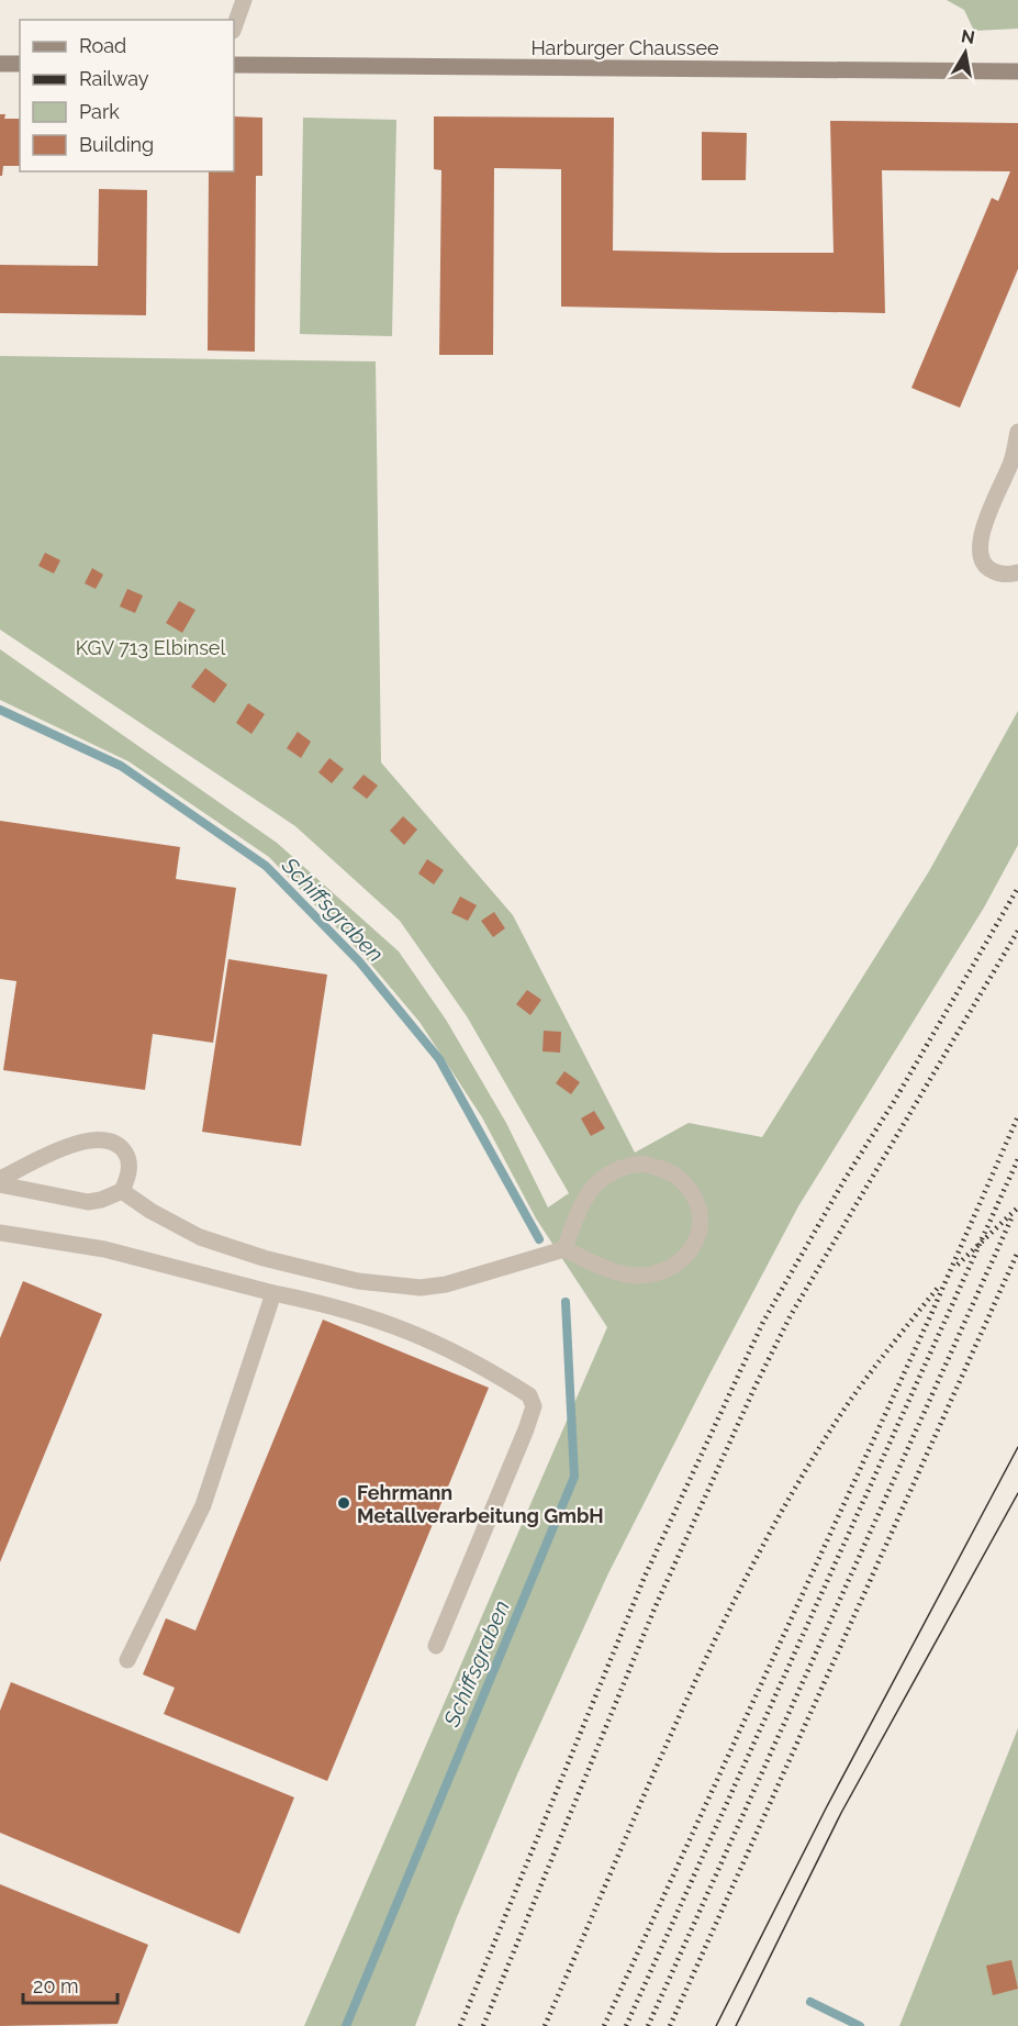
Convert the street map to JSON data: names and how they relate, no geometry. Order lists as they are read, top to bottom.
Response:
{
  "streets": {
    "main road": ["Harburger Chaussee"]
  },
  "water": ["Schiffsgraben"],
  "parks": ["KGV 713 Elbinsel"],
  "places": ["Fehrmann Metallverarbeitung GmbH"],
  "legend": [
    "Road",
    "Railway",
    "Park",
    "Building"
  ],
  "scale_bar": "20 m",
  "north": "top"
}
